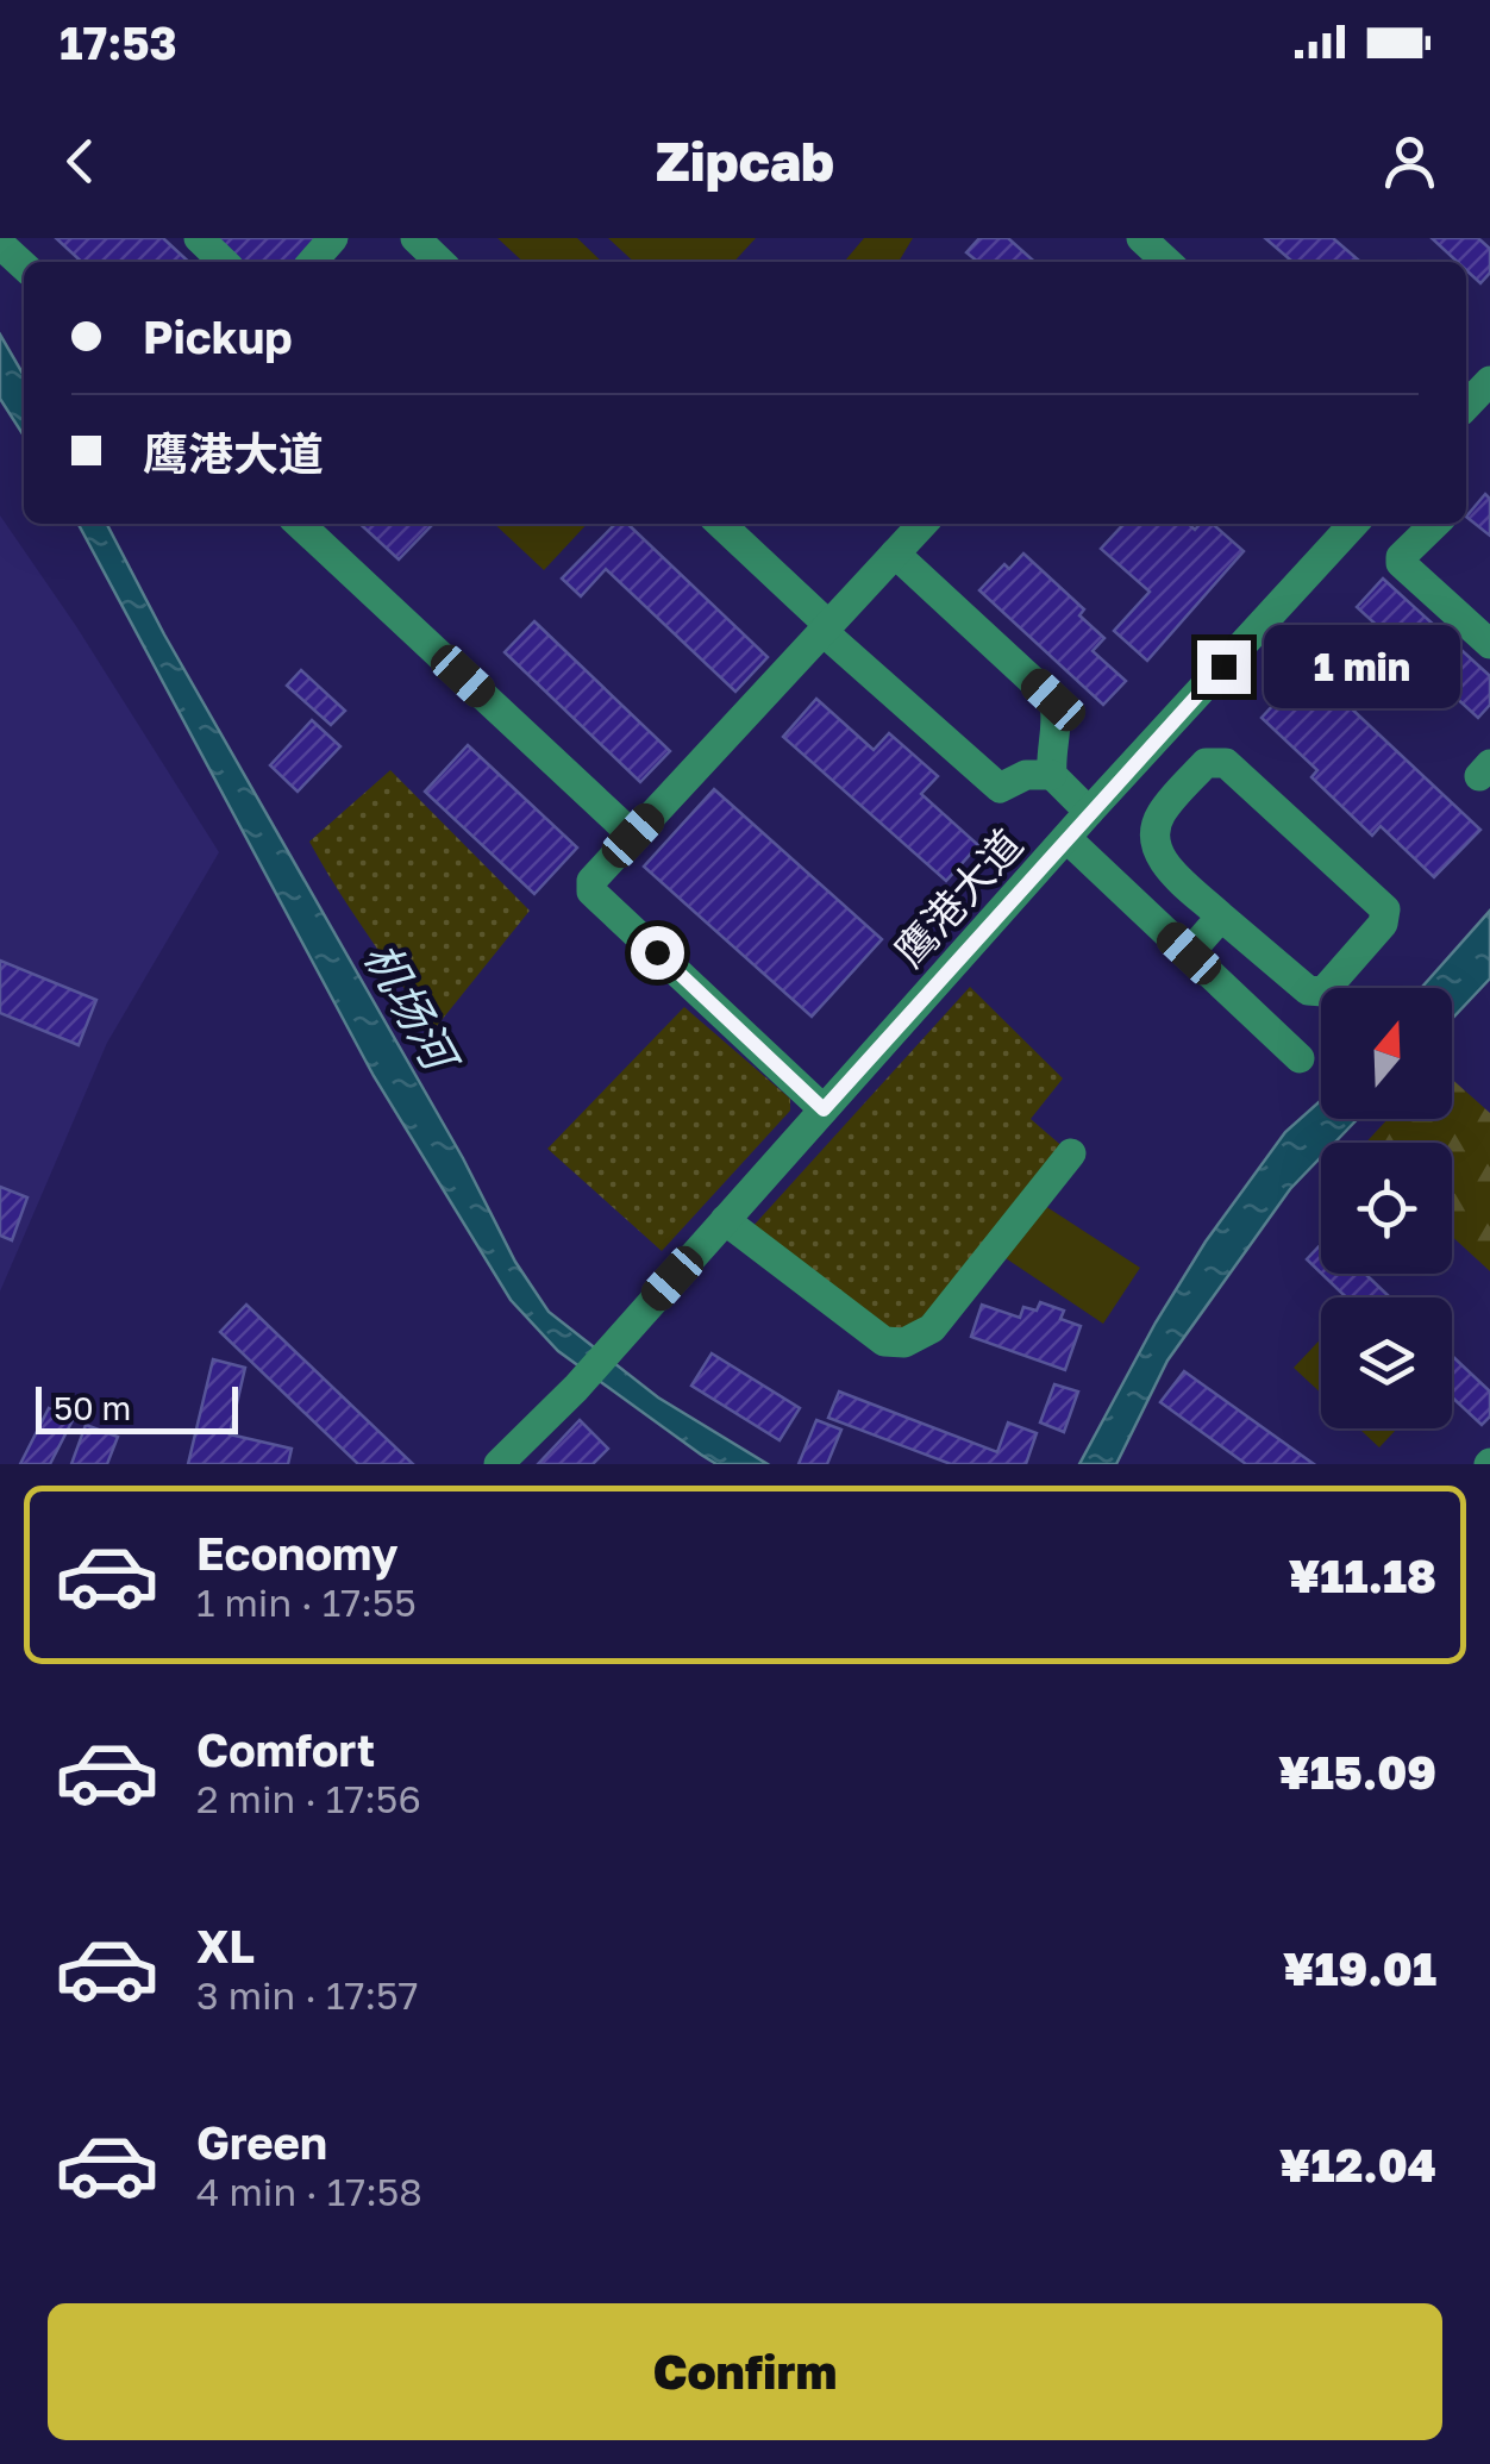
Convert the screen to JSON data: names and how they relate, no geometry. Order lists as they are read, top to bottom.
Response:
{
  "streets": {
    "street": ["鹰港大道"]
  },
  "water": ["机场河"],
  "scale_bar": "50 m",
  "north": "top",
  "page": {
    "status": "17:53",
    "header": "Zipcab",
    "banner": ["Pickup", "鹰港大道"],
    "bubble": "1 min",
    "scale": "50 m",
    "list": [
      {
        "name": "Economy",
        "note": "1 min · 17:55",
        "value": "¥11.18"
      },
      {
        "name": "Comfort",
        "note": "2 min · 17:56",
        "value": "¥15.09"
      },
      {
        "name": "XL",
        "note": "3 min · 17:57",
        "value": "¥19.01"
      },
      {
        "name": "Green",
        "note": "4 min · 17:58",
        "value": "¥12.04"
      }
    ],
    "buttons": "Confirm"
  }
}
